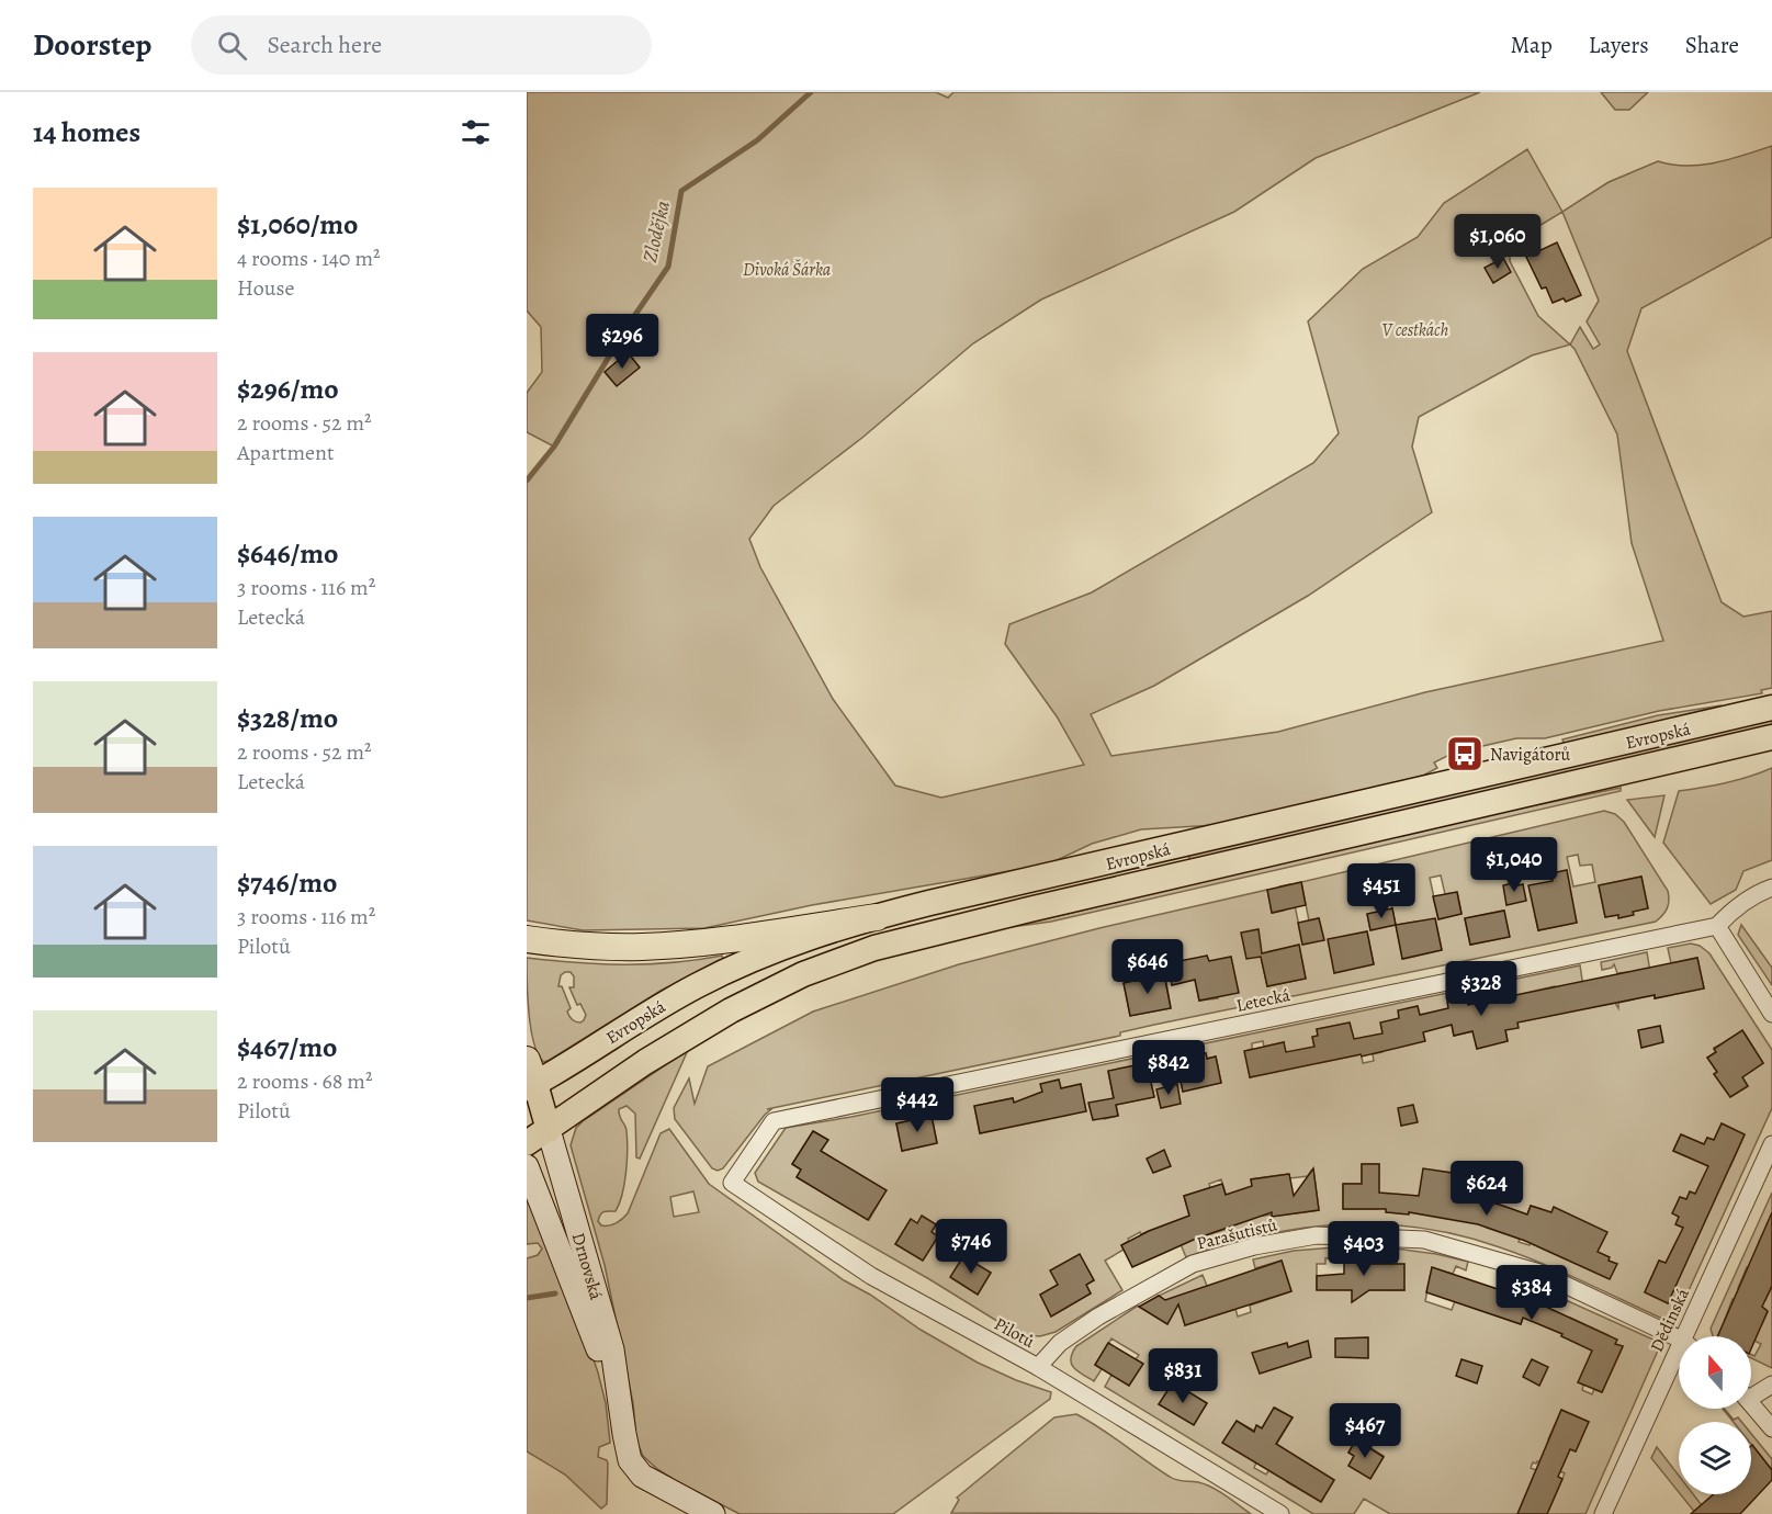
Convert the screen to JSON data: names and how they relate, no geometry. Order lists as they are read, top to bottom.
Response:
{
  "streets": {
    "main road": ["Evropská", "Drnovská"],
    "street": [
      "Letecká",
      "Parašutistů",
      "Dědinská",
      "Pilotů"
    ]
  },
  "crossings": [
    ["Evropská", "Drnovská"],
    ["Letecká", "Pilotů"],
    ["Parašutistů", "Pilotů"]
  ],
  "water": ["Zlodějka"],
  "parks": ["Divoká Šárka", "V cestkách"],
  "places": {
    "bus stop": ["Navigátorů"]
  },
  "north": "top",
  "page": {
    "header": "Doorstep",
    "search": "Search here",
    "nav": ["Map", "Layers", "Share"],
    "heading": "14 homes",
    "list": [
      {
        "name": "$1,060/mo",
        "note": "4 rooms · 140 m² · House"
      },
      {
        "name": "$296/mo",
        "note": "2 rooms · 52 m² · Apartment"
      },
      {
        "name": "$646/mo",
        "note": "3 rooms · 116 m² · Letecká"
      },
      {
        "name": "$328/mo",
        "note": "2 rooms · 52 m² · Letecká"
      },
      {
        "name": "$746/mo",
        "note": "3 rooms · 116 m² · Pilotů"
      },
      {
        "name": "$467/mo",
        "note": "2 rooms · 68 m² · Pilotů"
      }
    ],
    "price": [
      "$1,060",
      "$296",
      "$1,040",
      "$451",
      "$646",
      "$328",
      "$842",
      "$442",
      "$624",
      "$746",
      "$403",
      "$384",
      "$831",
      "$467"
    ]
  }
}
